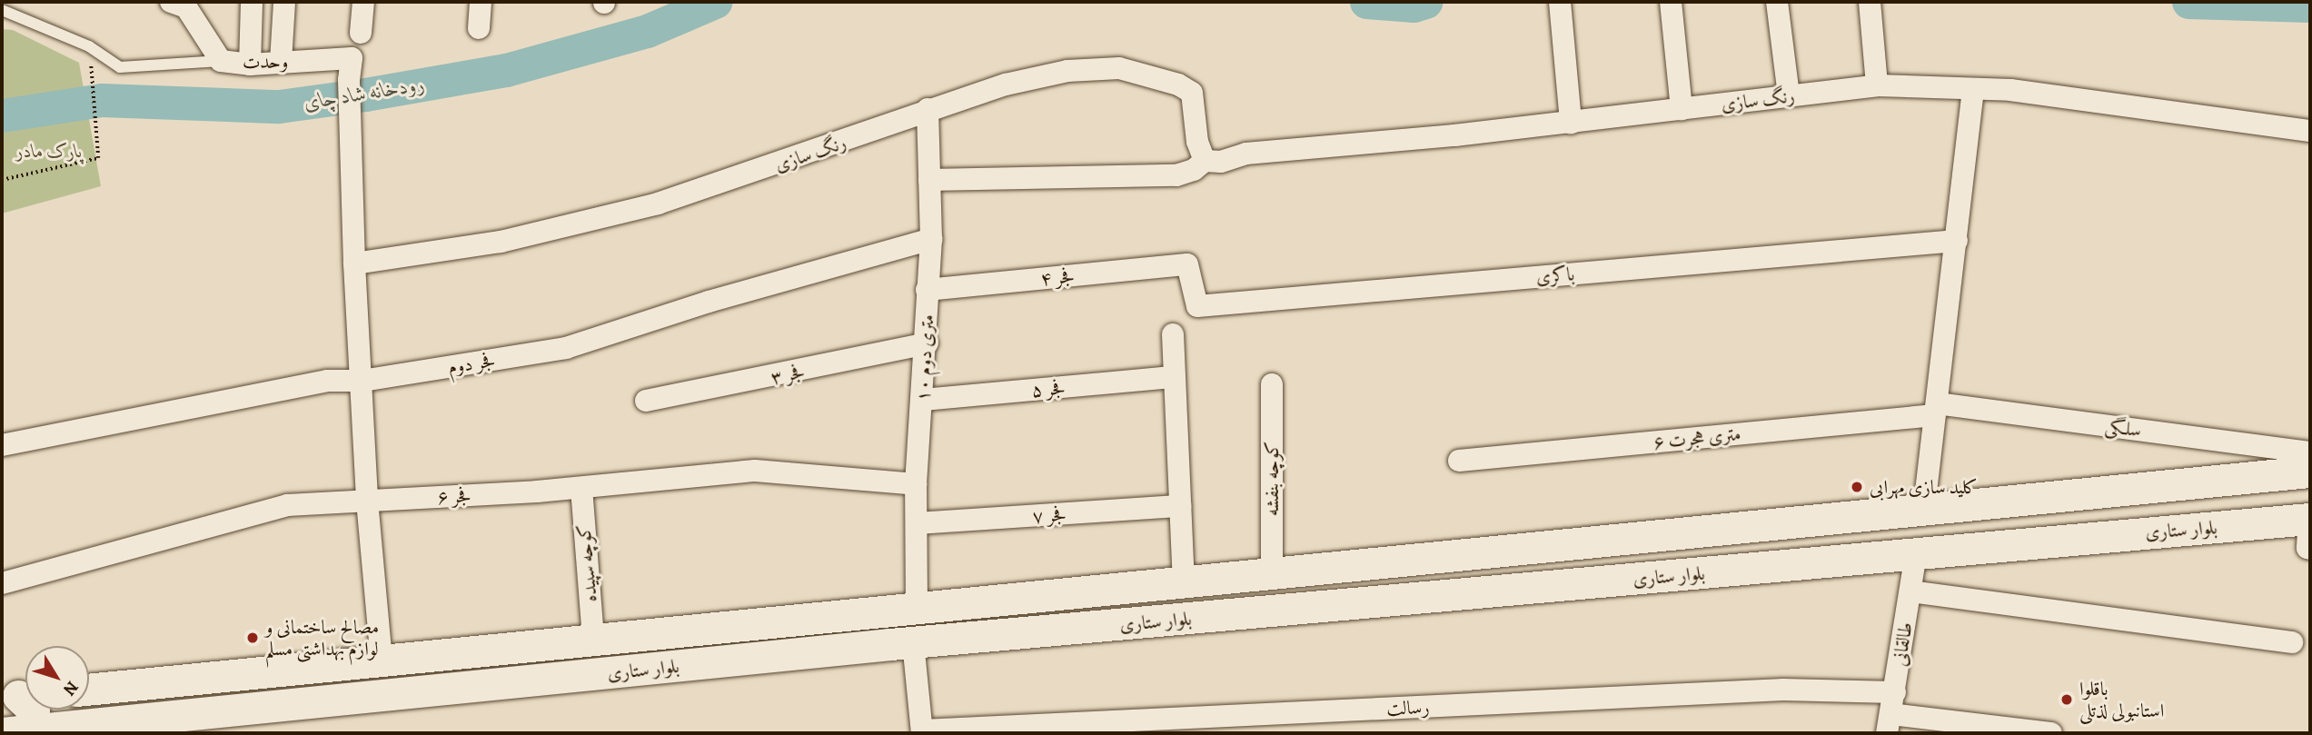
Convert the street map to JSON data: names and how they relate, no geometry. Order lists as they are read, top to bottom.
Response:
{
  "streets": {
    "main road": ["بلوار ستاری"],
    "street": [
      "وحدت",
      "رنگ سازی",
      "باکری",
      "فجر ۴",
      "۱۰ متری دوم",
      "فجر دوم",
      "فجر ۳",
      "فجر ۵",
      "سلگی",
      "۶ متری هجرت",
      "کوچه بنفشه",
      "فجر ۶",
      "فجر ۷",
      "کوچه سپیده",
      "طالقانی",
      "رسالت"
    ]
  },
  "crossings": [
    ["وحدت", "رنگ سازی"],
    ["رنگ سازی", "۱۰ متری دوم"],
    ["باکری", "فجر ۴"],
    ["فجر ۴", "۱۰ متری دوم"],
    ["۱۰ متری دوم", "فجر دوم"],
    ["۱۰ متری دوم", "فجر ۳"],
    ["۱۰ متری دوم", "فجر ۵"],
    ["۱۰ متری دوم", "فجر ۶"],
    ["۱۰ متری دوم", "فجر ۷"],
    ["۱۰ متری دوم", "بلوار ستاری"],
    ["سلگی", "۶ متری هجرت"],
    ["کوچه بنفشه", "بلوار ستاری"],
    ["فجر ۶", "کوچه سپیده"],
    ["بلوار ستاری", "کوچه سپیده"],
    ["بلوار ستاری", "طالقانی"],
    ["طالقانی", "رسالت"]
  ],
  "water": ["رودخانه شاد چای"],
  "parks": ["پارک مادر"],
  "places": ["کلید سازی مهرابی", "مصالح ساختمانی و لوازم بهداشتی مسلم", "باقلوا استانبولی لذتلی"],
  "north": "bottom right"
}
